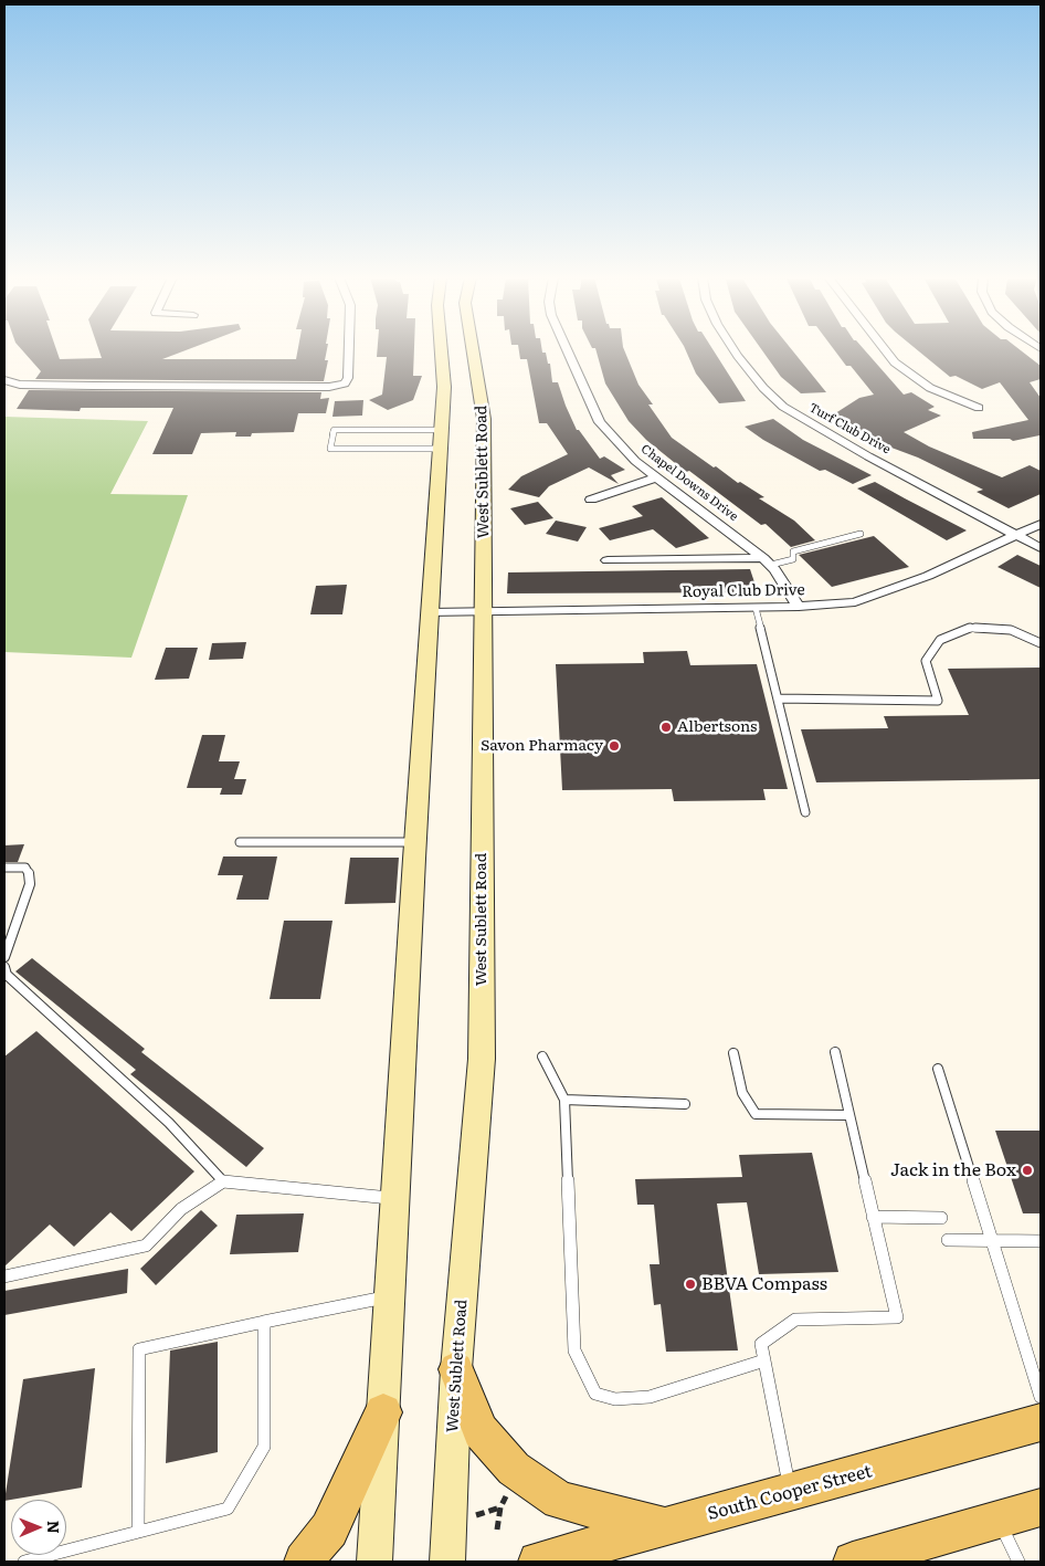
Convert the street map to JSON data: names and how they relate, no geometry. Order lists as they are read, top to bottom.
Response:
{
  "streets": {
    "main road": ["West Sublett Road", "South Cooper Street"],
    "street": ["Turf Club Drive", "Chapel Downs Drive", "Royal Club Drive"]
  },
  "crossings": [
    ["Turf Club Drive", "Royal Club Drive"],
    ["West Sublett Road", "Royal Club Drive"],
    ["Chapel Downs Drive", "Royal Club Drive"]
  ],
  "places": [
    "Albertsons",
    "Savon Pharmacy",
    "Jack in the Box",
    "BBVA Compass"
  ],
  "north": "right"
}
